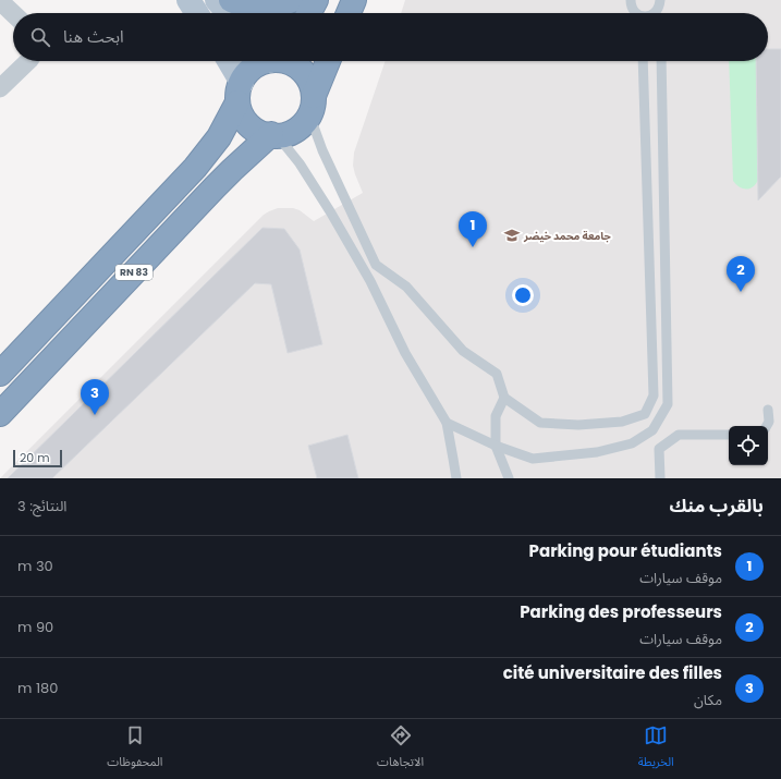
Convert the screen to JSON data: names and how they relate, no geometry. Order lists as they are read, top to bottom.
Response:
{
  "streets": {
    "highway": ["RN 83"]
  },
  "places": {
    "school or university": ["جامعة محمد خيضر"]
  },
  "scale_bar": "20 m",
  "page": {
    "search": "ابحث هنا",
    "pins": ["1", "2", "3"],
    "scale": "20 m",
    "heading": ["بالقرب منك", "النتائج: 3"],
    "list": [
      {
        "mark": "1",
        "name": "Parking pour étudiants",
        "note": "موقف سيارات",
        "value": "30 m"
      },
      {
        "mark": "2",
        "name": "Parking des professeurs",
        "note": "موقف سيارات",
        "value": "90 m"
      },
      {
        "mark": "3",
        "name": "cité universitaire des filles",
        "note": "مكان",
        "value": "180 m"
      }
    ],
    "nav": ["الخريطة", "الاتجاهات", "المحفوظات"]
  }
}
